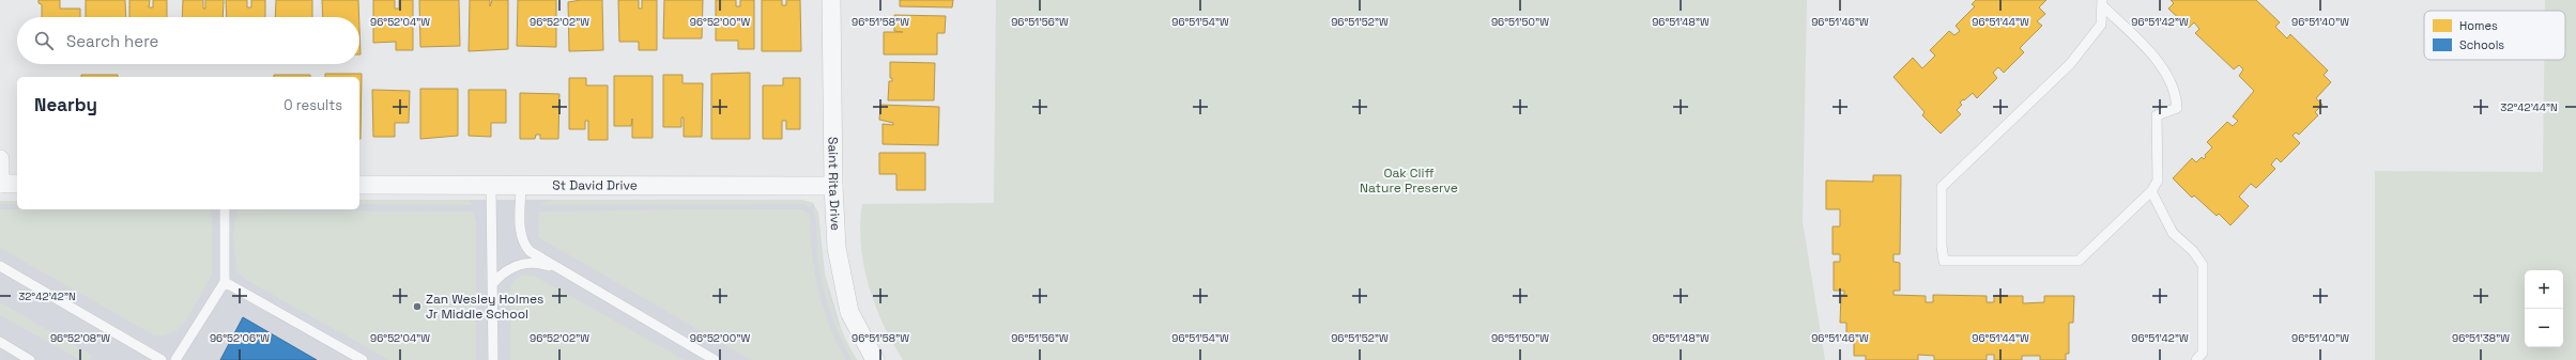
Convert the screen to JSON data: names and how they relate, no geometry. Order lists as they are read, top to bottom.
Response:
{
  "streets": {
    "street": ["Saint Rita Drive", "St David Drive"]
  },
  "crossings": [
    ["Saint Rita Drive", "St David Drive"]
  ],
  "parks": ["Oak Cliff Nature Preserve"],
  "places": ["Zan Wesley Holmes Jr Middle School"],
  "legend": ["Homes", "Schools"],
  "page": {
    "search": "Search here",
    "heading": ["Nearby", "0 results"],
    "map_buttons": ["+", "−"]
  },
  "coordinates": [
    "96°52'04\"W",
    "96°52'02\"W",
    "96°52'00\"W",
    "96°51'58\"W",
    "96°51'56\"W",
    "96°51'54\"W",
    "96°51'52\"W",
    "96°51'50\"W",
    "96°51'48\"W",
    "96°51'46\"W",
    "96°51'44\"W",
    "96°51'42\"W",
    "96°51'40\"W",
    "32°42'44\"N",
    "32°42'42\"N",
    "96°52'08\"W",
    "96°52'06\"W",
    "96°51'38\"W"
  ]
}
